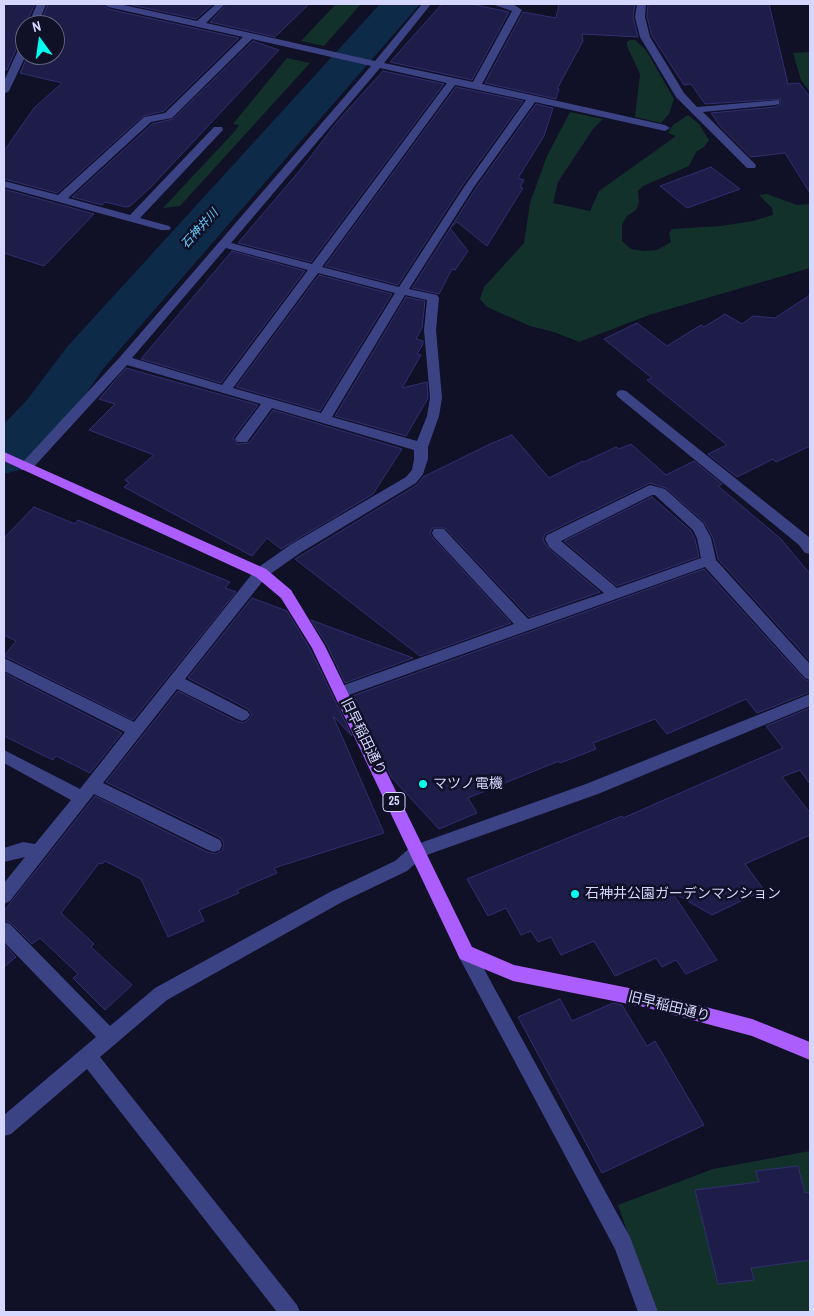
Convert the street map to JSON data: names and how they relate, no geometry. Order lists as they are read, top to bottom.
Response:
{
  "streets": {
    "main road": ["旧早稲田通り", "25"]
  },
  "water": ["石神井川"],
  "places": ["マツノ電機", "石神井公園ガーデンマンション"],
  "north": "top"
}
